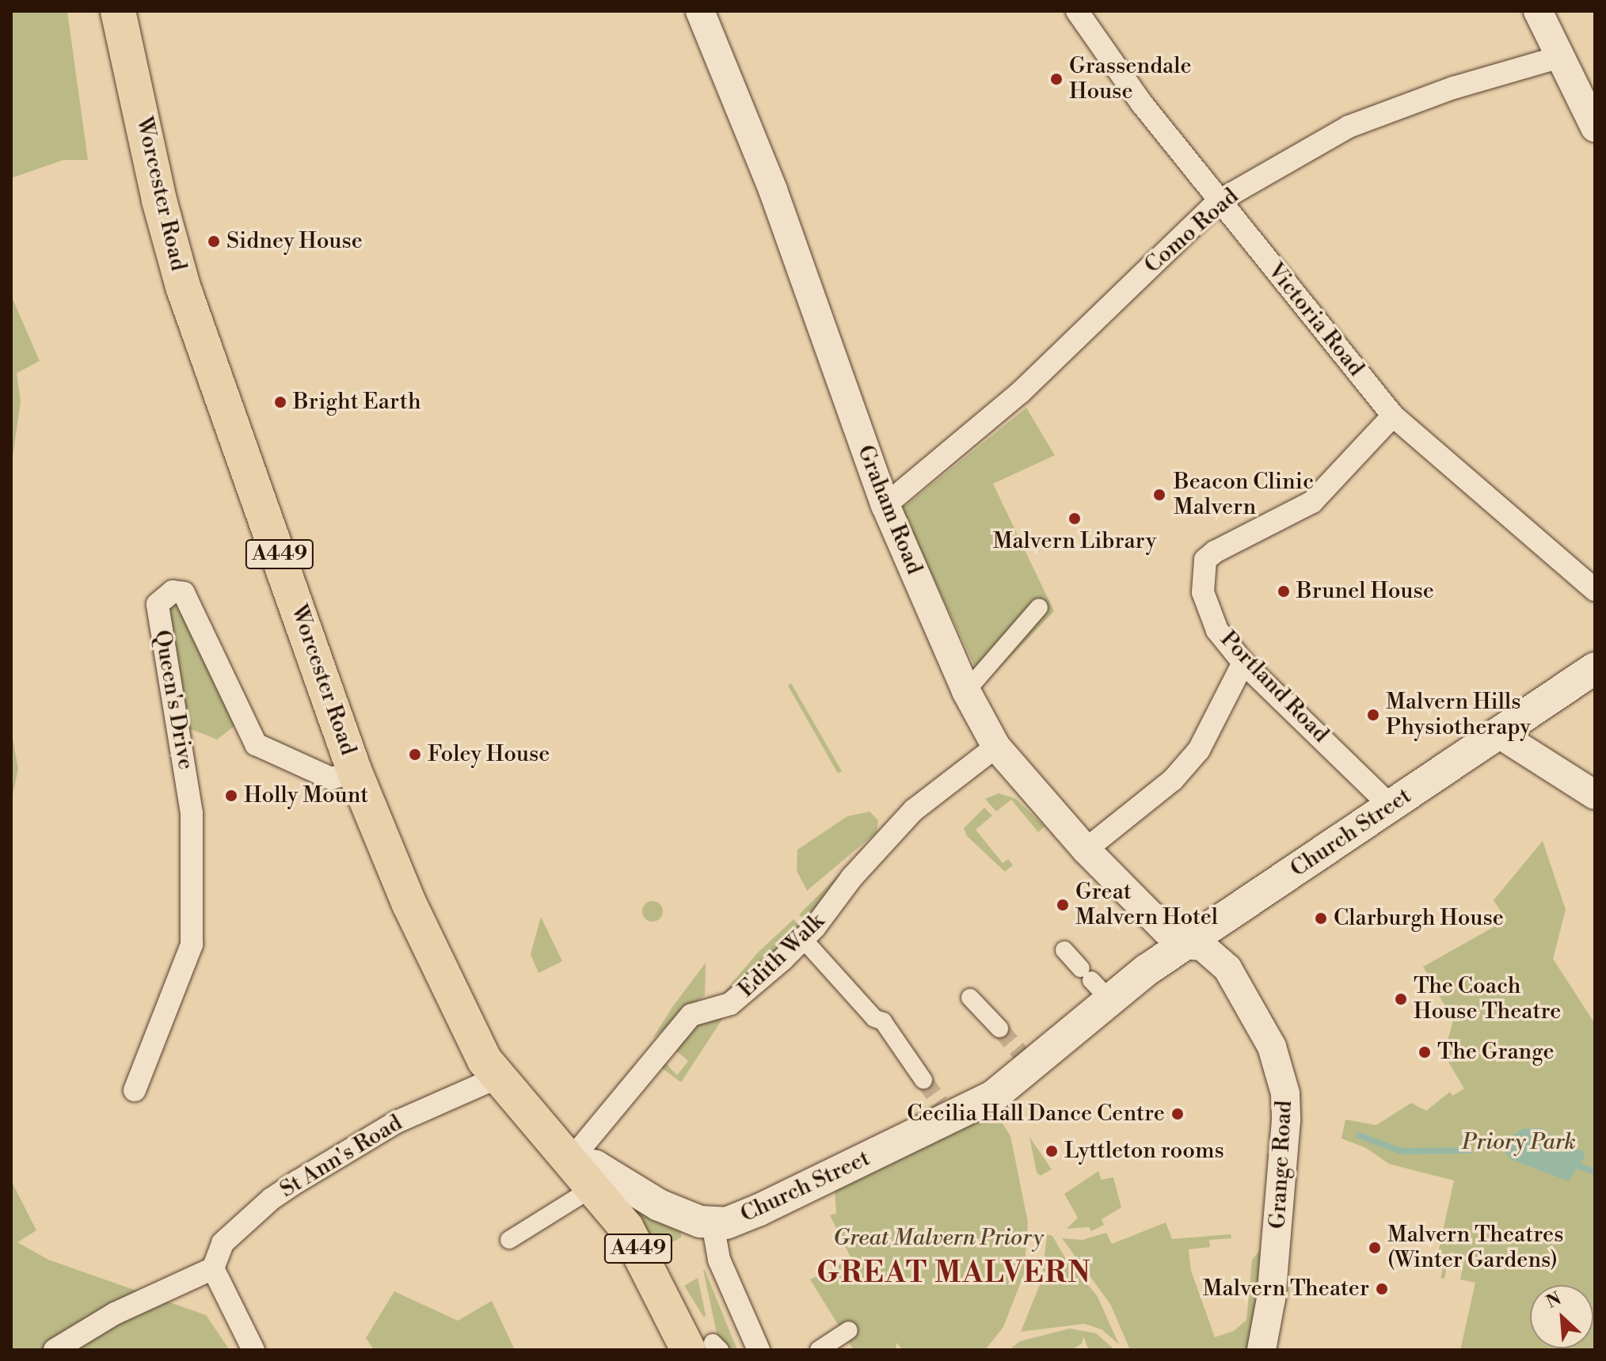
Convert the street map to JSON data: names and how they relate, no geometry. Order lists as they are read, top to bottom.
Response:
{
  "streets": {
    "highway": ["Worcester Road", "A449"],
    "main road": ["Church Street"],
    "street": [
      "Como Road",
      "Victoria Road",
      "Graham Road",
      "Portland Road",
      "Queen's Drive",
      "Edith Walk",
      "St Ann's Road",
      "Grange Road"
    ]
  },
  "crossings": [
    ["Worcester Road", "A449"],
    ["Worcester Road", "Queen's Drive"],
    ["Worcester Road", "St Ann's Road"],
    ["Como Road", "Victoria Road"],
    ["Como Road", "Graham Road"],
    ["Victoria Road", "Portland Road"],
    ["Graham Road", "Church Street"],
    ["Graham Road", "Edith Walk"],
    ["Graham Road", "Grange Road"],
    ["A449", "Church Street"],
    ["A449", "Edith Walk"],
    ["A449", "St Ann's Road"],
    ["Portland Road", "Church Street"],
    ["Church Street", "Edith Walk"],
    ["Church Street", "Grange Road"]
  ],
  "districts": ["GREAT MALVERN"],
  "parks": ["Priory Park", "Great Malvern Priory"],
  "places": [
    "Grassendale House",
    "Sidney House",
    "Bright Earth",
    "Beacon Clinic Malvern",
    "Malvern Library",
    "Brunel House",
    "Malvern Hills Physiotherapy",
    "Foley House",
    "Holly Mount",
    "Great Malvern Hotel",
    "Clarburgh House",
    "The Coach House Theatre",
    "The Grange",
    "Cecilia Hall Dance Centre",
    "Lyttleton rooms",
    "Malvern Theatres (Winter Gardens)",
    "Malvern Theater"
  ],
  "north": "top left"
}
